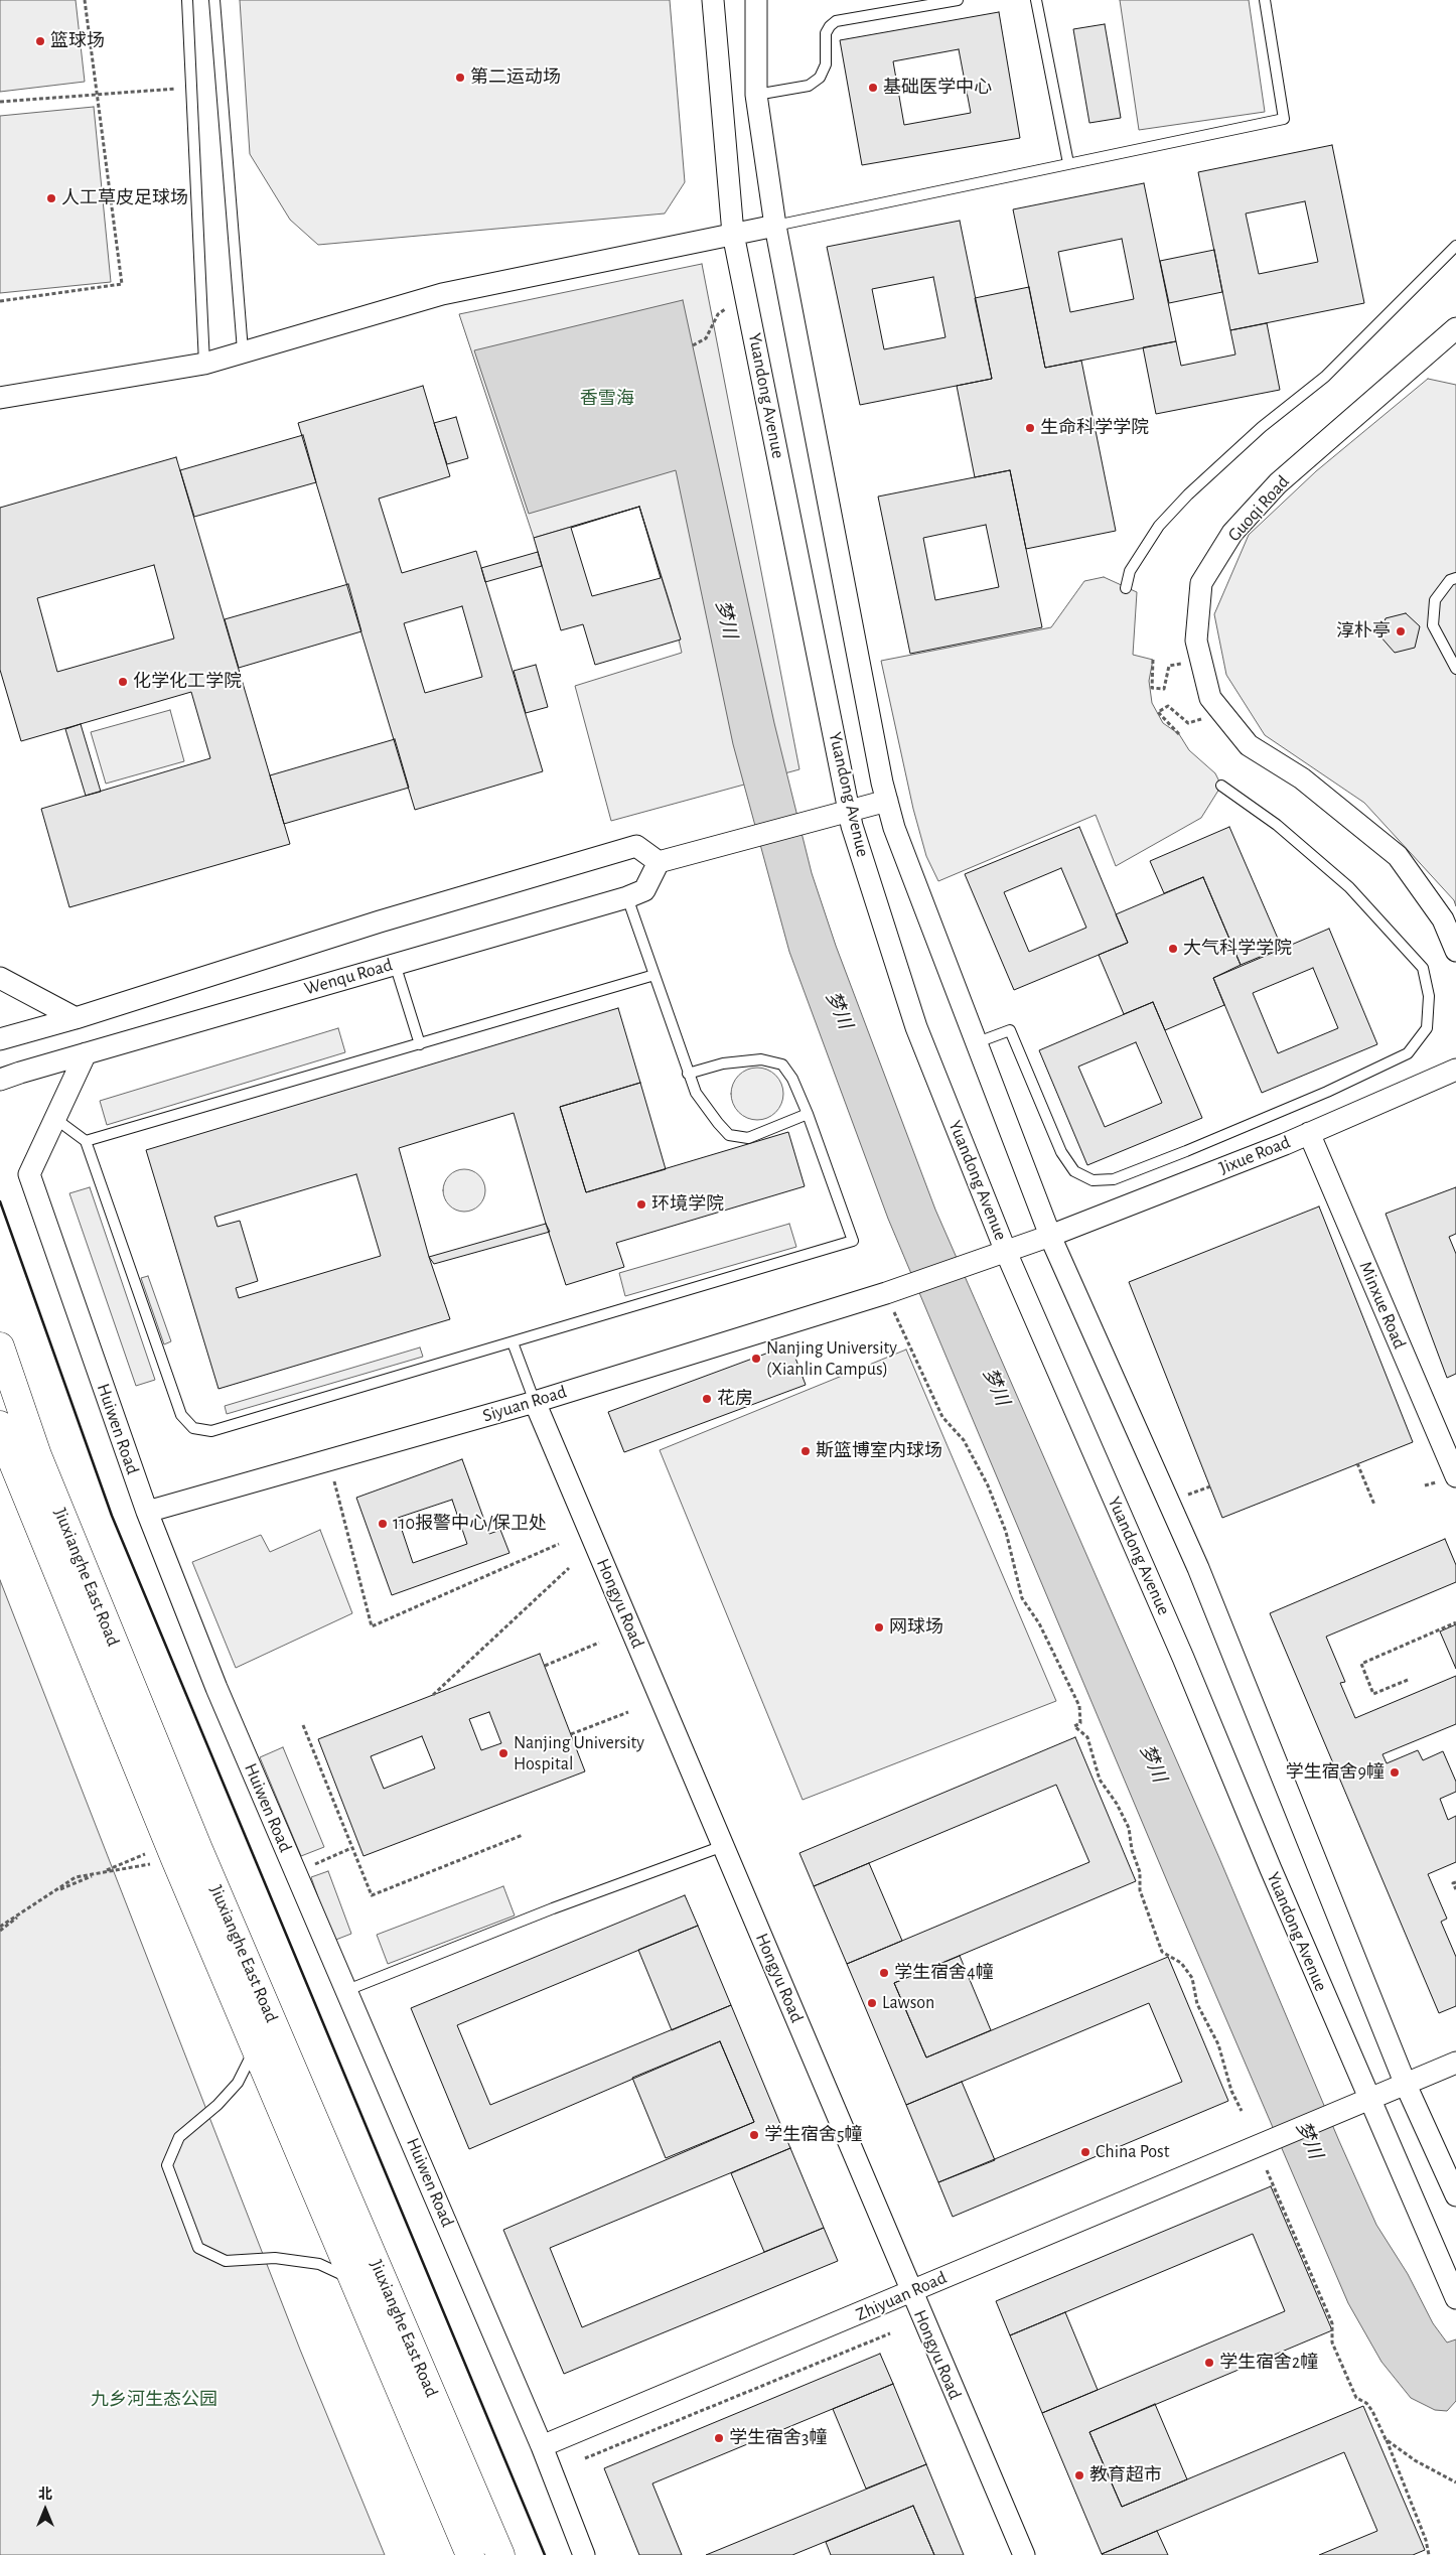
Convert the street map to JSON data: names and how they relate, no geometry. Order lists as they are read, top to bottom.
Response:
{
  "streets": {
    "main road": ["Jiuxianghe East Road"],
    "street": [
      "Yuandong Avenue",
      "Guoqi Road",
      "Wenqu Road",
      "Jixue Road",
      "Minxue Road",
      "Siyuan Road",
      "Huiwen Road",
      "Hongyu Road",
      "Zhiyuan Road"
    ]
  },
  "crossings": [
    ["Yuandong Avenue", "Jixue Road"],
    ["Yuandong Avenue", "Zhiyuan Road"],
    ["Wenqu Road", "Huiwen Road"],
    ["Jixue Road", "Minxue Road"],
    ["Jixue Road", "Siyuan Road"],
    ["Siyuan Road", "Huiwen Road"],
    ["Siyuan Road", "Hongyu Road"],
    ["Huiwen Road", "Zhiyuan Road"],
    ["Hongyu Road", "Zhiyuan Road"]
  ],
  "water": ["梦川"],
  "parks": ["香雪海", "九乡河生态公园"],
  "places": [
    "篮球场",
    "第二运动场",
    "基础医学中心",
    "人工草皮足球场",
    "生命科学学院",
    "淳朴亭",
    "化学化工学院",
    "大气科学学院",
    "环境学院",
    "Nanjing University (Xianlin Campus)",
    "花房",
    "斯篮博室内球场",
    "110报警中心/保卫处",
    "网球场",
    "Nanjing University Hospital",
    "学生宿舍9幢",
    "学生宿舍4幢",
    "Lawson",
    "学生宿舍5幢",
    "China Post",
    "学生宿舍2幢",
    "学生宿舍3幢",
    "教育超市"
  ],
  "north": "top"
}
